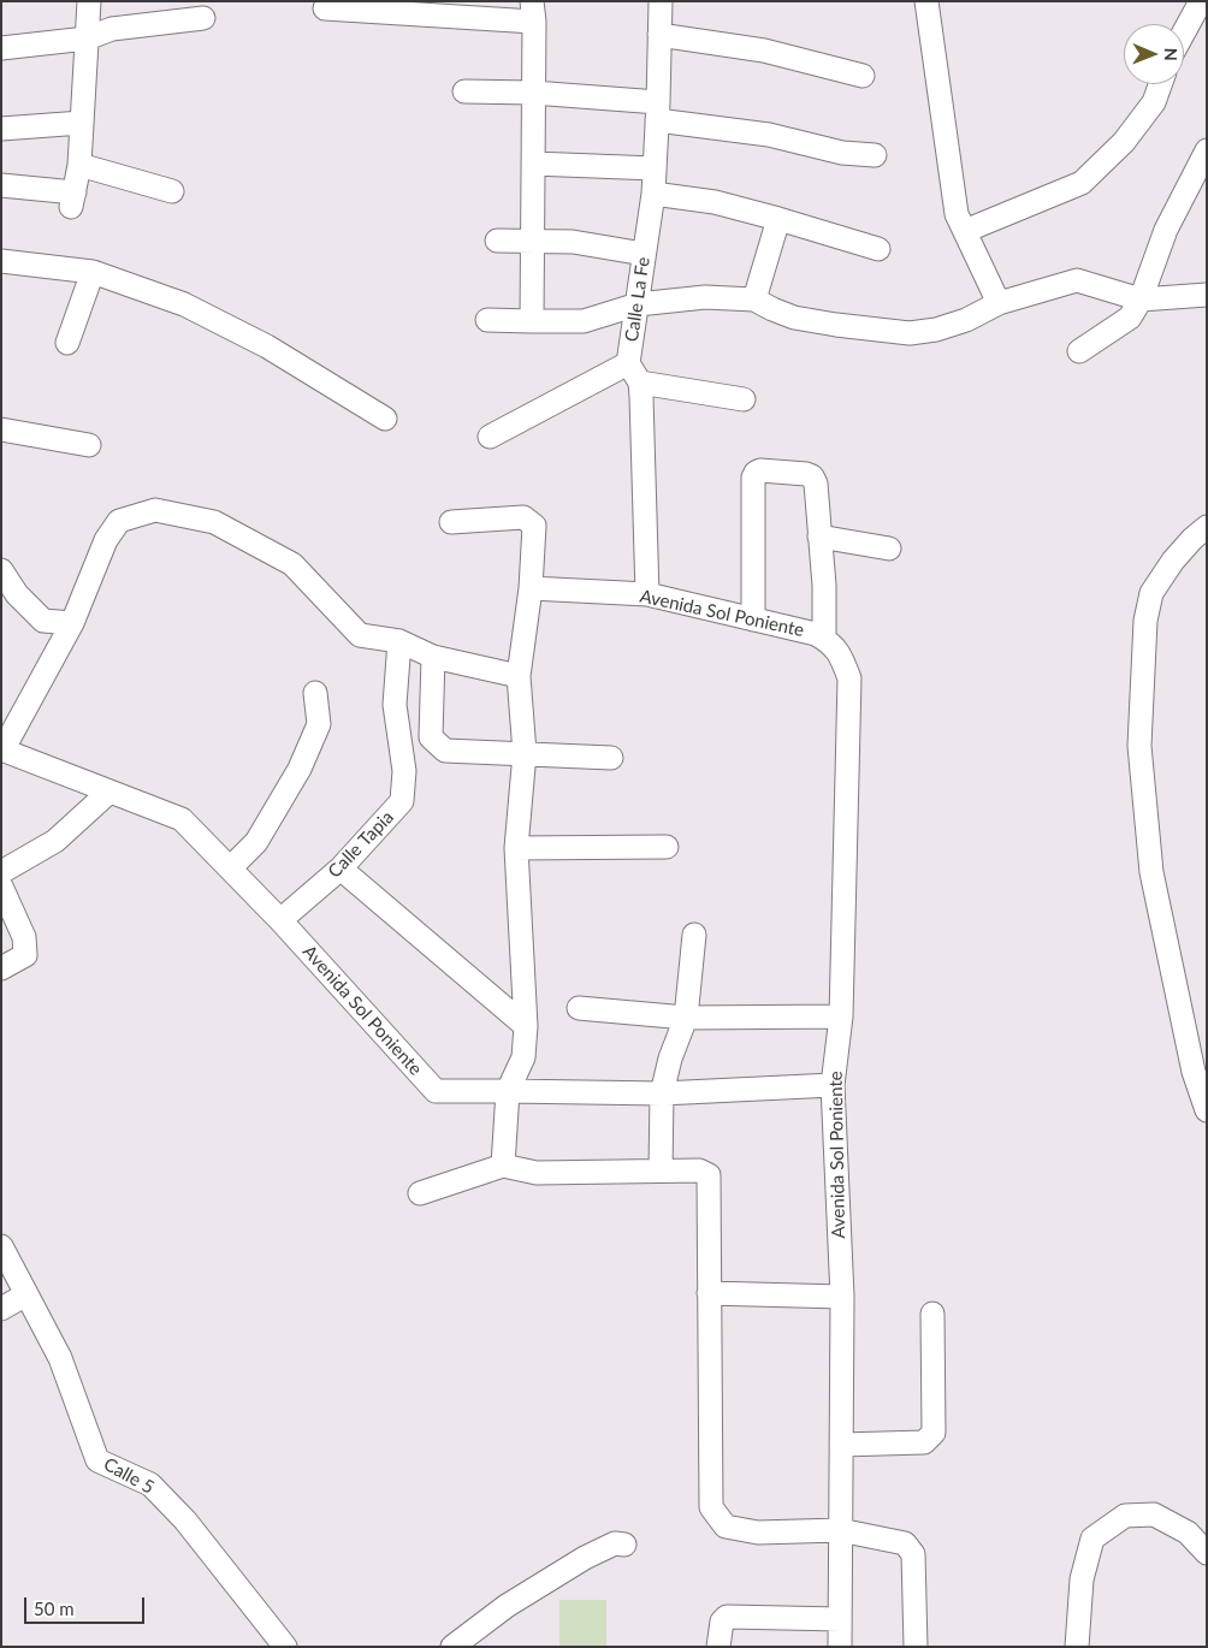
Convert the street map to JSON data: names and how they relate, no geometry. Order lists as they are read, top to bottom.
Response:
{
  "streets": {
    "street": [
      "Calle La Fe",
      "Avenida Sol Poniente",
      "Calle Tapia",
      "Calle 5"
    ]
  },
  "crossings": [
    ["Calle La Fe", "Avenida Sol Poniente"],
    ["Avenida Sol Poniente", "Calle Tapia"]
  ],
  "scale_bar": "50 m",
  "north": "right"
}
